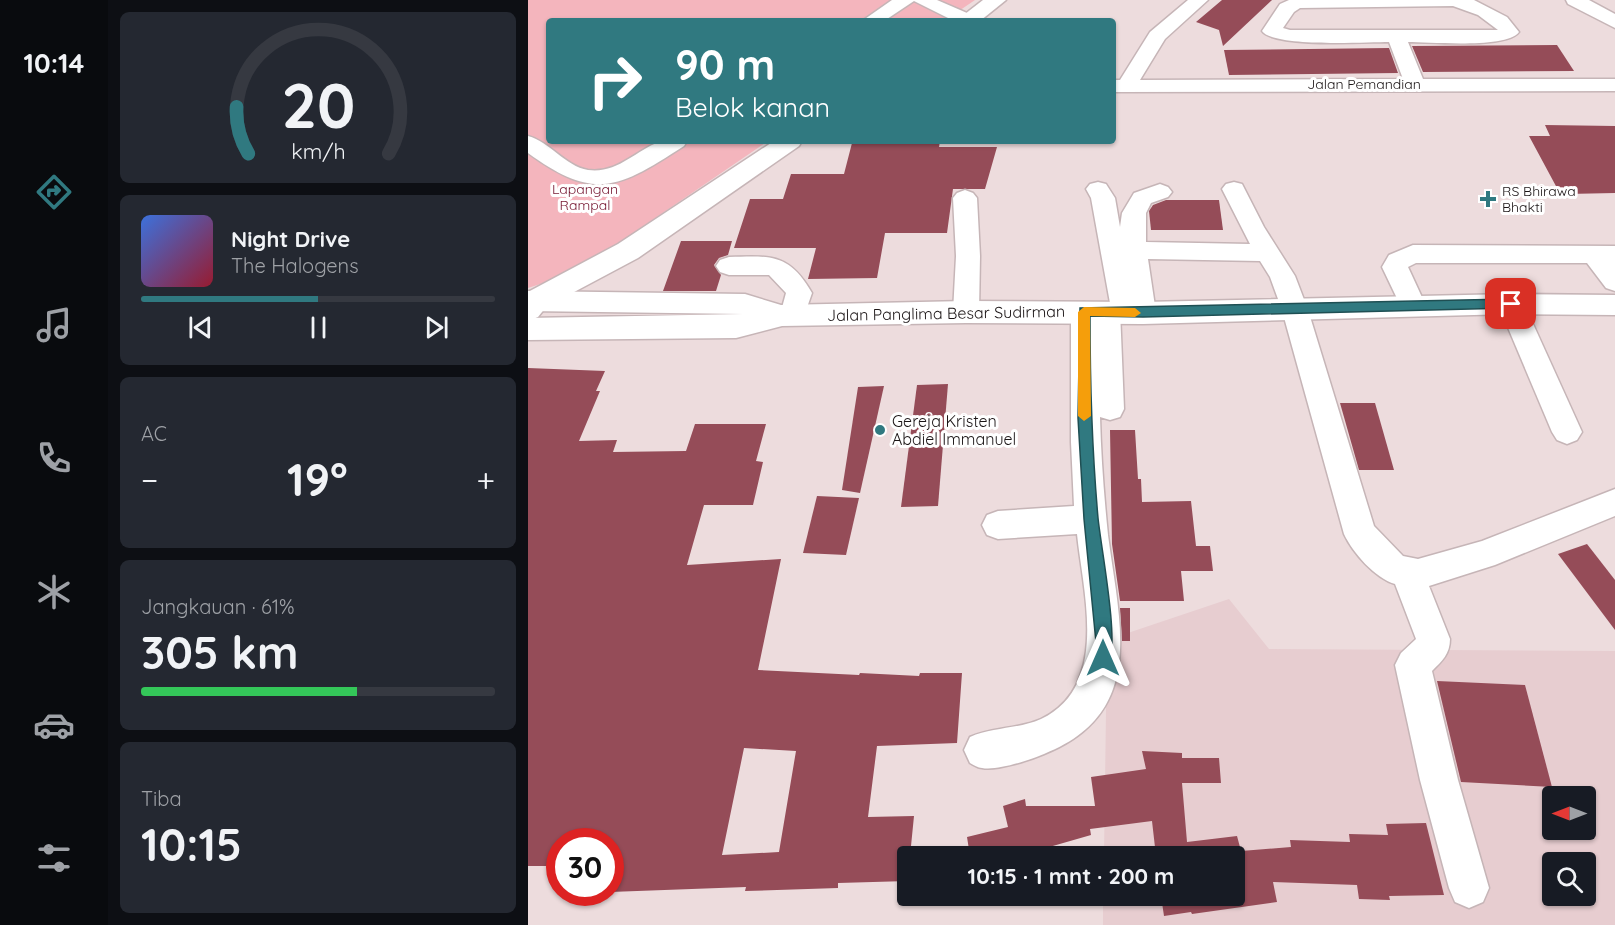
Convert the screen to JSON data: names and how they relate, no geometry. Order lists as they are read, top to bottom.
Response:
{
  "streets": {
    "main road": ["Jalan Panglima Besar Sudirman"],
    "street": ["Jalan Pemandian"]
  },
  "parks": ["Lapangan Rampal"],
  "places": {
    "health": ["RS Bhirawa Bhakti"],
    "other": ["Gereja Kristen Abdiel Immanuel"]
  },
  "north": "left",
  "page": {
    "tabs": "10:14",
    "turn": ["90 m", "Belok kanan"],
    "song": ["Night Drive", "The Halogens"],
    "tile": [
      "AC",
      ["Jangkauan · 61%", "305 km"],
      ["Tiba", "10:15"]
    ],
    "heat": ["−", "19°", "+"],
    "limit": "30",
    "trip": "10:15 · 1 mnt · 200 m",
    "gauge": ["20", "km/h"]
  }
}
